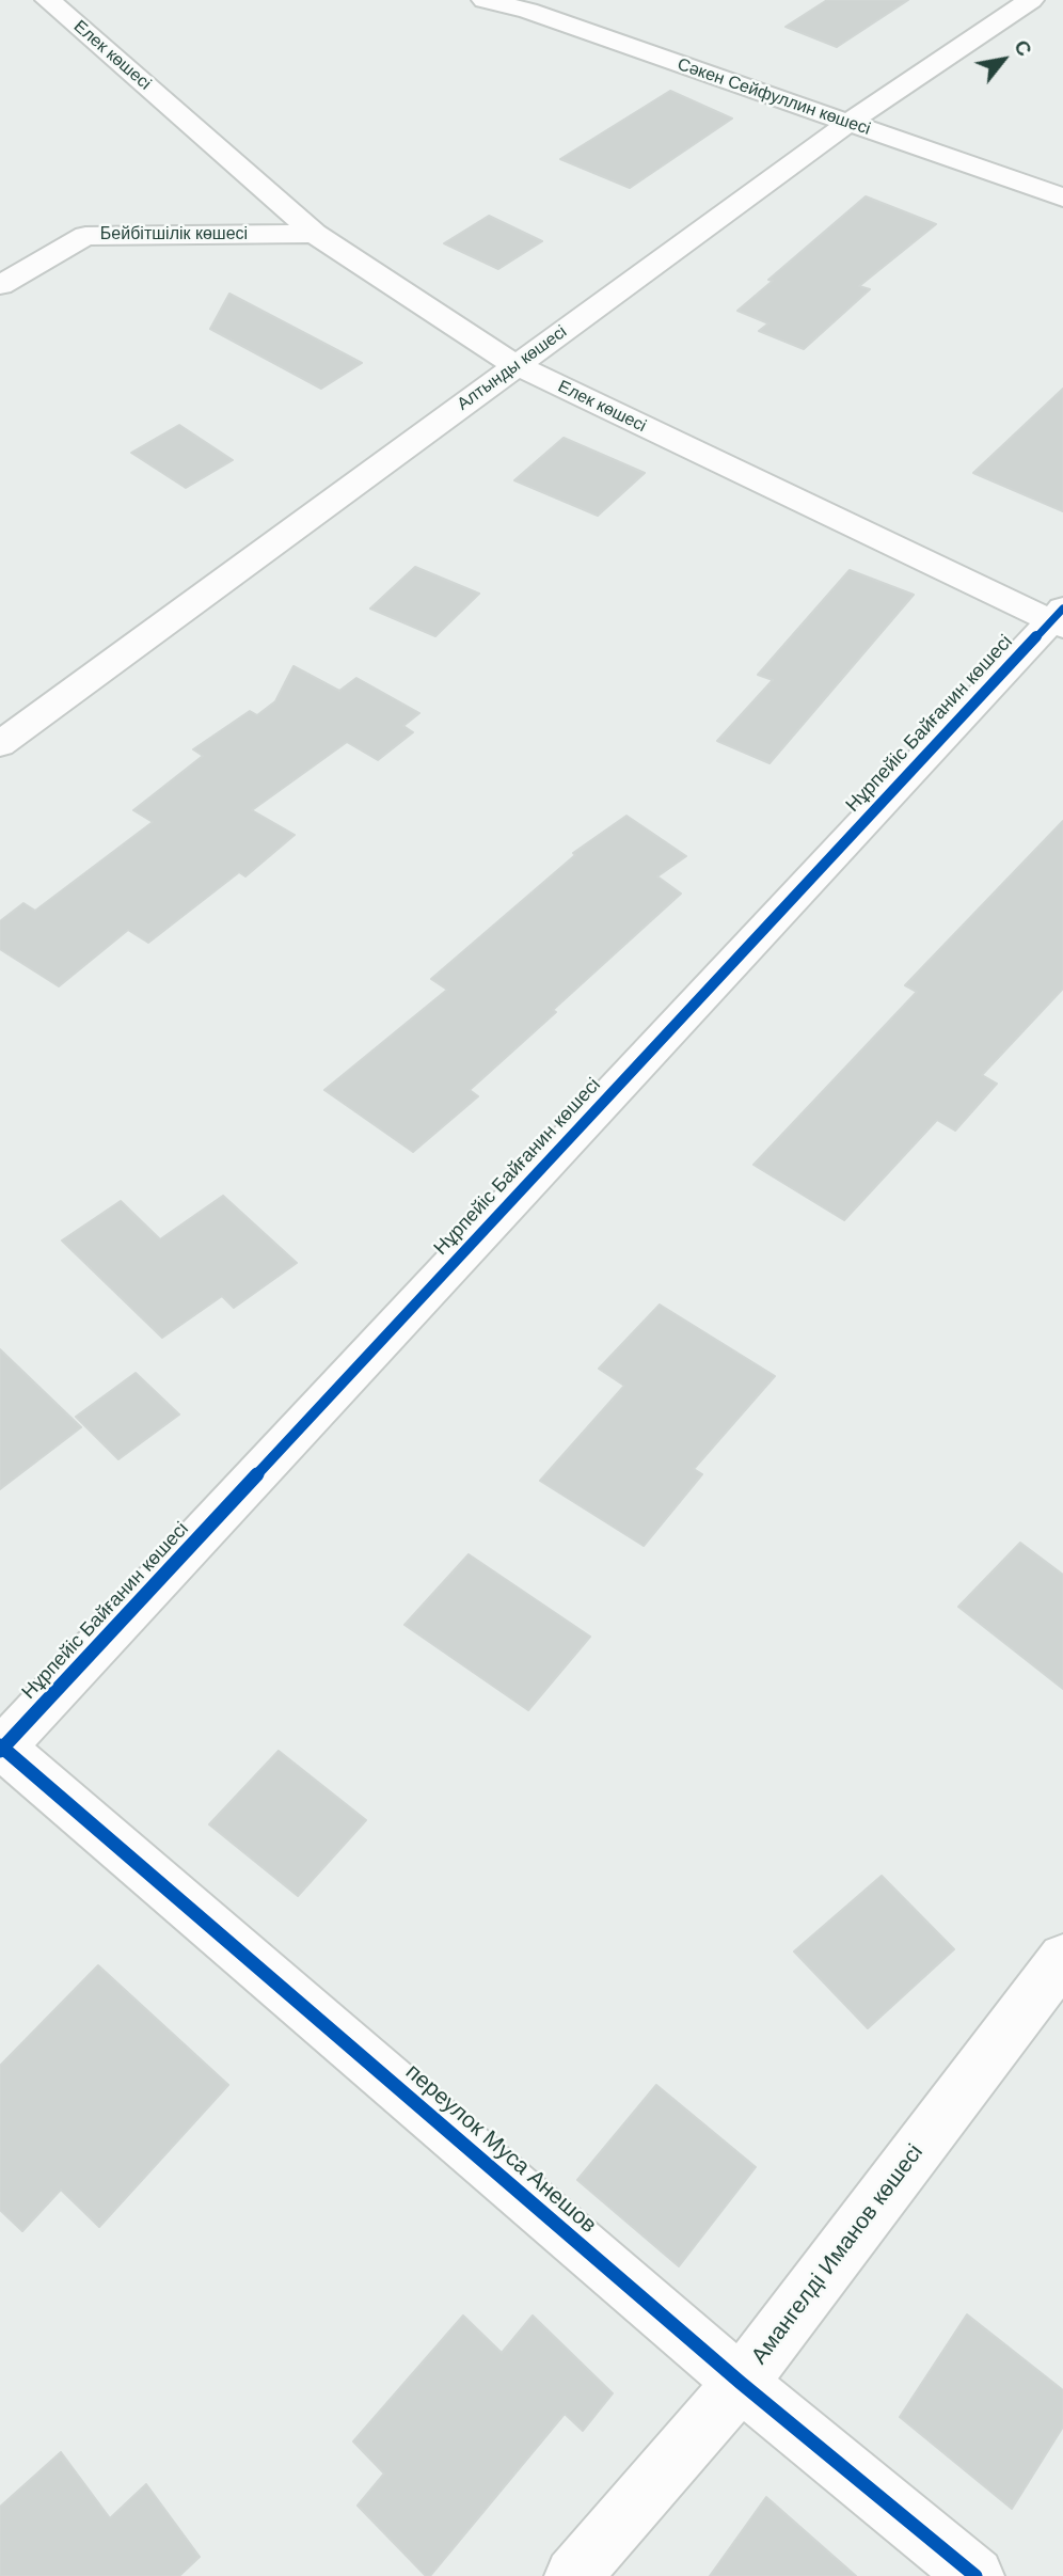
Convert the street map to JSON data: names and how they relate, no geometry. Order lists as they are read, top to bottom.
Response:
{
  "streets": {
    "street": [
      "Елек көшесі",
      "Сәкен Сейфуллин көшесі",
      "Бейбітшілік көшесі",
      "Алтынды көшесі",
      "Нұрпейіс Байғанин көшесі",
      "переулок Муса Анешов",
      "Амангелді Иманов көшесі"
    ]
  },
  "crossings": [
    ["Елек көшесі", "Бейбітшілік көшесі"],
    ["Елек көшесі", "Алтынды көшесі"],
    ["Елек көшесі", "Нұрпейіс Байғанин көшесі"],
    ["Сәкен Сейфуллин көшесі", "Алтынды көшесі"],
    ["Нұрпейіс Байғанин көшесі", "переулок Муса Анешов"],
    ["переулок Муса Анешов", "Амангелді Иманов көшесі"]
  ],
  "north": "top right"
}
